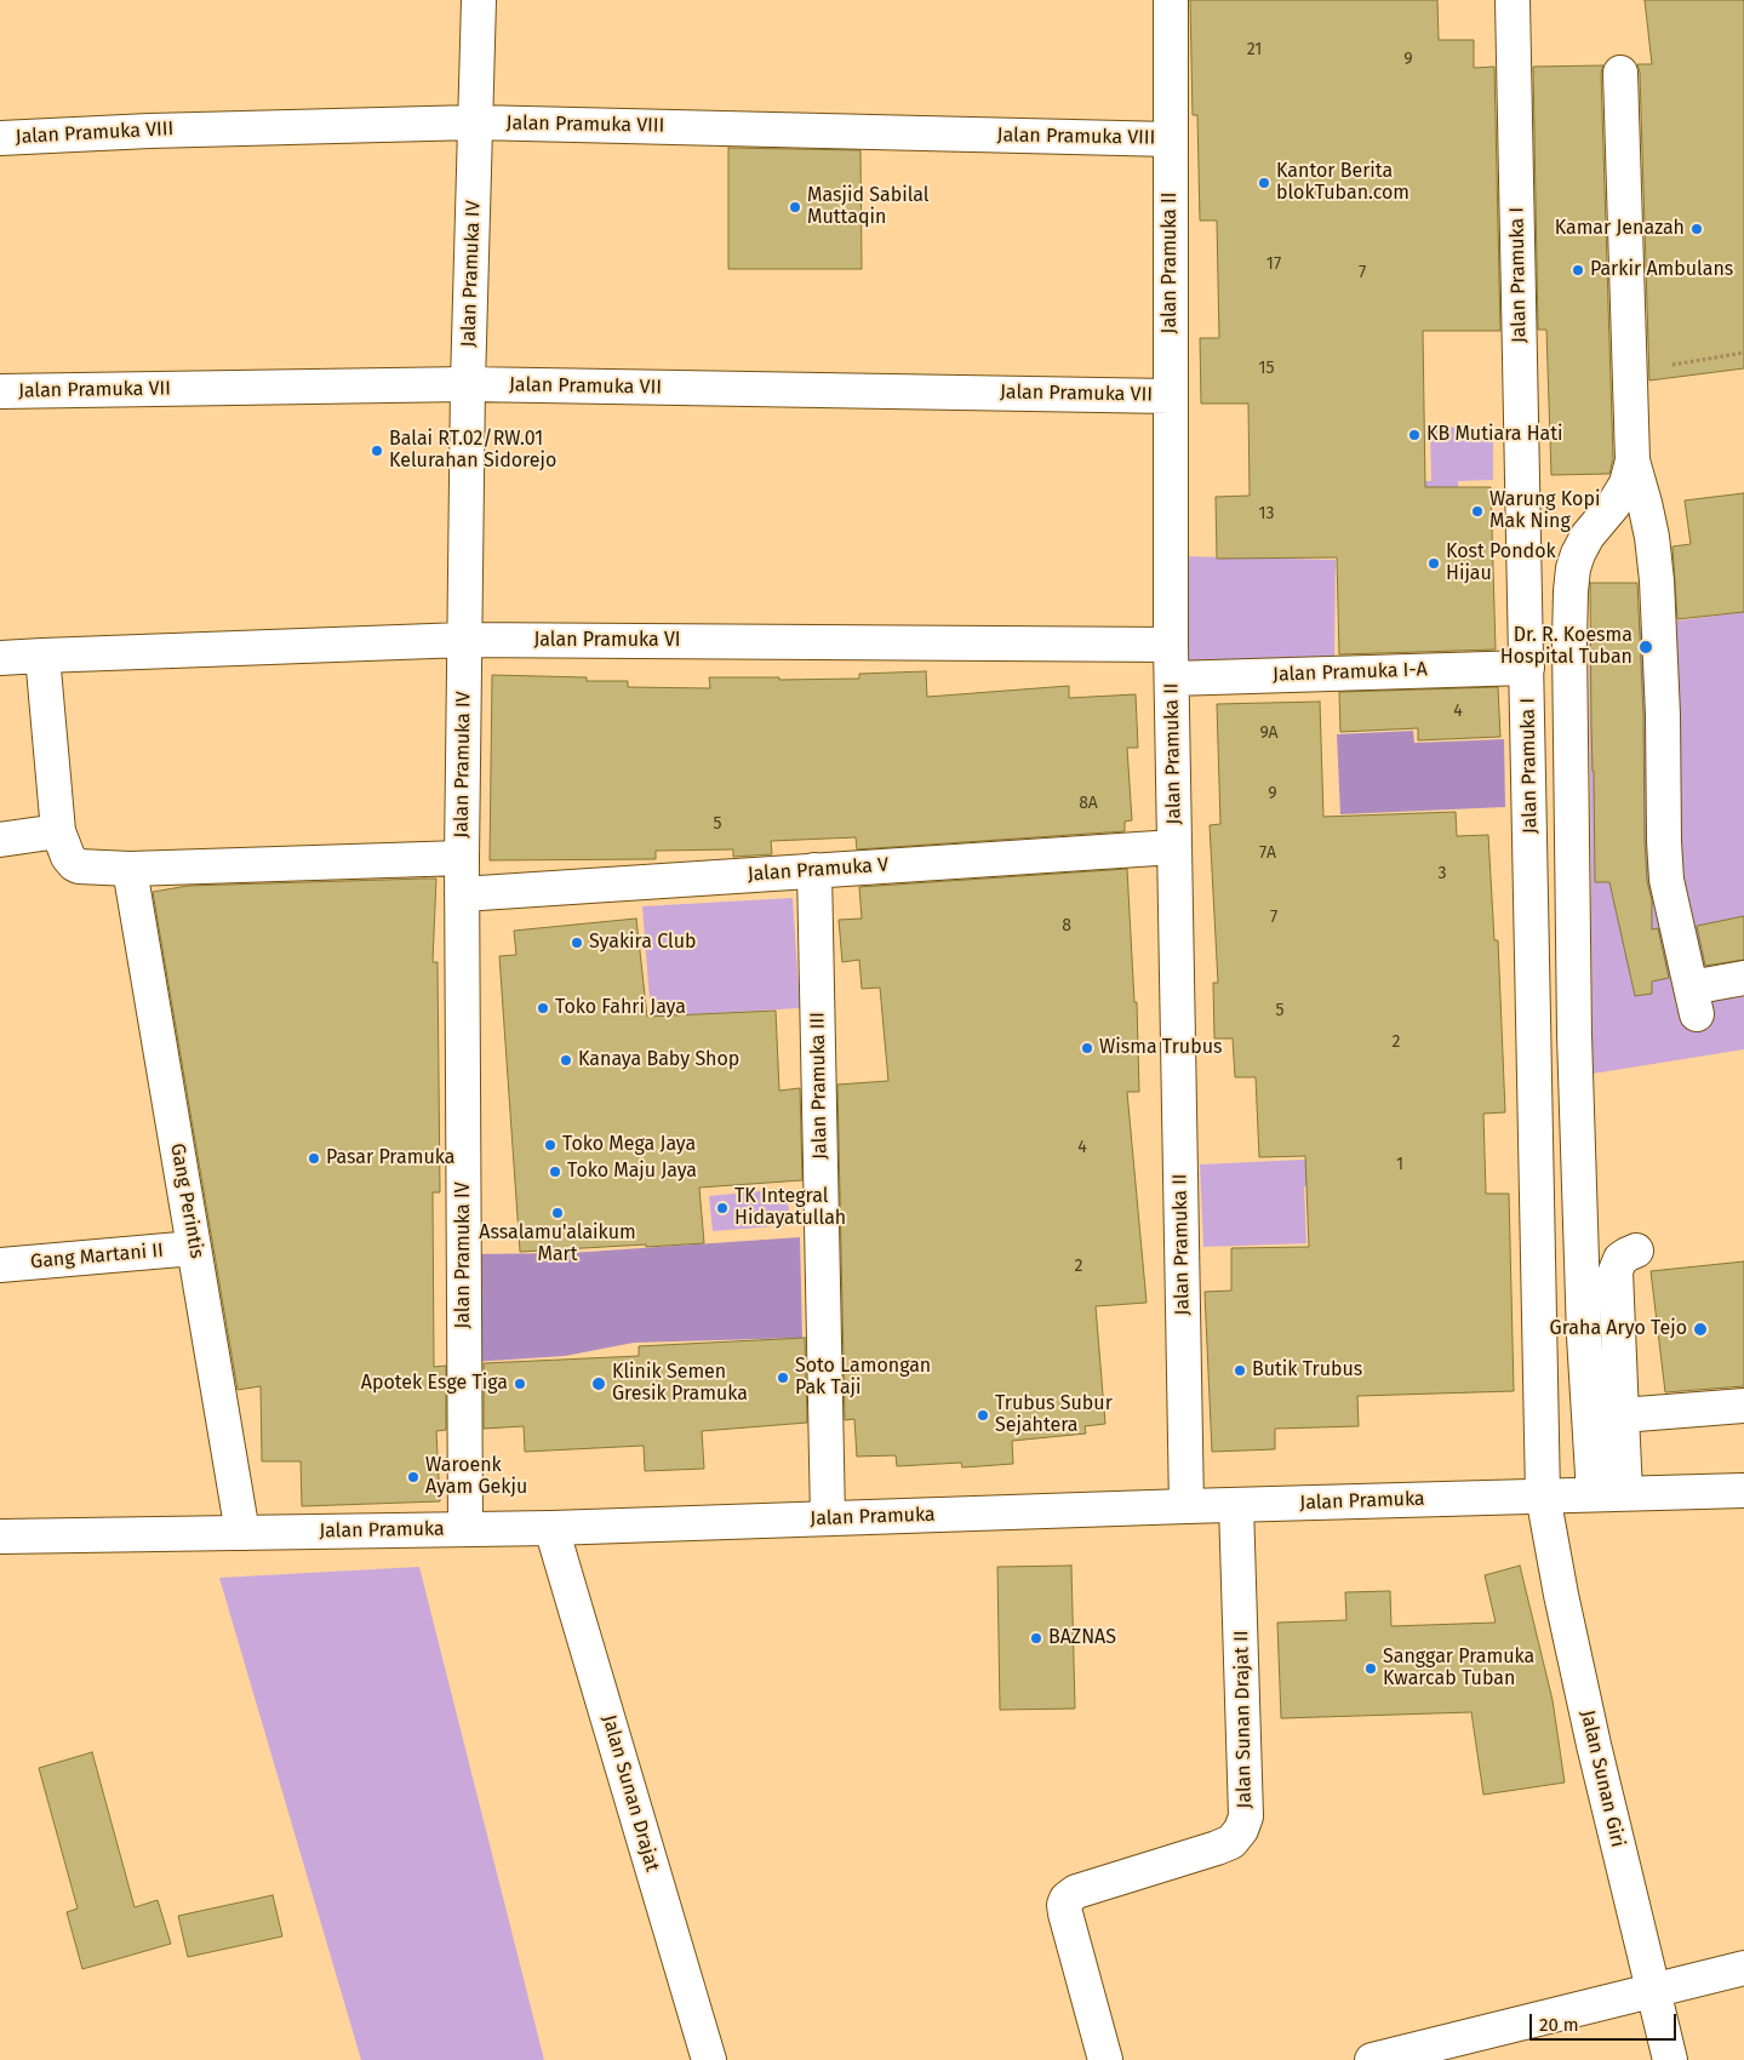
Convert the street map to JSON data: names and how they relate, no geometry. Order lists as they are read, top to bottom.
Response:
{
  "streets": {
    "street": [
      "Jalan Pramuka VIII",
      "Jalan Pramuka II",
      "Jalan Pramuka IV",
      "Jalan Pramuka I",
      "Jalan Pramuka VII",
      "Jalan Pramuka VI",
      "Jalan Pramuka I-A",
      "Jalan Pramuka V",
      "Jalan Pramuka III",
      "Gang Perintis",
      "Gang Martani II",
      "Jalan Pramuka",
      "Jalan Sunan Drajat II",
      "Jalan Sunan Giri",
      "Jalan Sunan Drajat"
    ]
  },
  "crossings": [
    ["Jalan Pramuka VIII", "Jalan Pramuka II"],
    ["Jalan Pramuka VIII", "Jalan Pramuka IV"],
    ["Jalan Pramuka II", "Jalan Pramuka VII"],
    ["Jalan Pramuka II", "Jalan Pramuka VI"],
    ["Jalan Pramuka II", "Jalan Pramuka I-A"],
    ["Jalan Pramuka II", "Jalan Pramuka V"],
    ["Jalan Pramuka II", "Jalan Pramuka"],
    ["Jalan Pramuka IV", "Jalan Pramuka VII"],
    ["Jalan Pramuka IV", "Jalan Pramuka VI"],
    ["Jalan Pramuka IV", "Jalan Pramuka V"],
    ["Jalan Pramuka IV", "Jalan Pramuka"],
    ["Jalan Pramuka I", "Jalan Pramuka I-A"],
    ["Jalan Pramuka I", "Jalan Pramuka"],
    ["Jalan Pramuka I", "Jalan Sunan Giri"],
    ["Jalan Pramuka V", "Jalan Pramuka III"],
    ["Jalan Pramuka III", "Jalan Pramuka"],
    ["Gang Perintis", "Gang Martani II"],
    ["Gang Perintis", "Jalan Pramuka"],
    ["Jalan Pramuka", "Jalan Sunan Drajat II"],
    ["Jalan Pramuka", "Jalan Sunan Giri"],
    ["Jalan Pramuka", "Jalan Sunan Drajat"]
  ],
  "places": [
    "Kantor Berita blokTuban.com",
    "Masjid Sabilal Muttaqin",
    "Kamar Jenazah",
    "Parkir Ambulans",
    "KB Mutiara Hati",
    "Balai RT.02/RW.01 Kelurahan Sidorejo",
    "Warung Kopi Mak Ning",
    "Kost Pondok Hijau",
    "Dr. R. Koesma Hospital Tuban",
    "Syakira Club",
    "Toko Fahri Jaya",
    "Wisma Trubus",
    "Kanaya Baby Shop",
    "Toko Mega Jaya",
    "Pasar Pramuka",
    "Toko Maju Jaya",
    "TK Integral Hidayatullah",
    "Assalamu'alaikum Mart",
    "Graha Aryo Tejo",
    "Butik Trubus",
    "Soto Lamongan Pak Taji",
    "Apotek Esge Tiga",
    "Klinik Semen Gresik Pramuka",
    "Trubus Subur Sejahtera",
    "Waroenk Ayam Gekju",
    "BAZNAS",
    "Sanggar Pramuka Kwarcab Tuban"
  ],
  "house_numbers": [
    "21",
    "9",
    "17",
    "7",
    "15",
    "13",
    "4",
    "9A",
    "9",
    "8A",
    "5",
    "7A",
    "3",
    "7",
    "8",
    "5",
    "2",
    "4",
    "1",
    "2"
  ],
  "scale_bar": "20 m"
}
